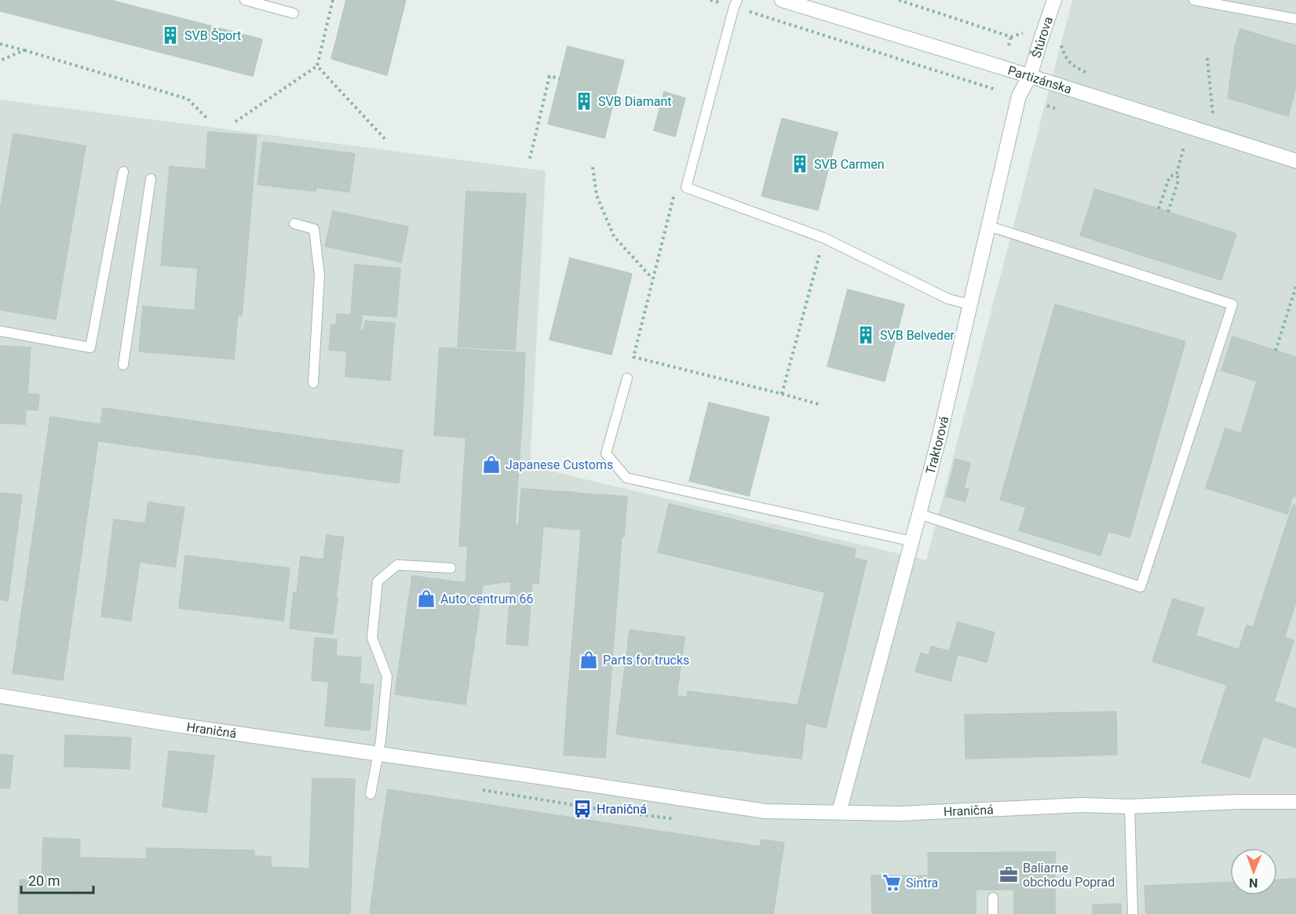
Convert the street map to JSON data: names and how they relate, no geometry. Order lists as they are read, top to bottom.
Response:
{
  "streets": {
    "street": [
      "Štúrova",
      "Partizánska",
      "Traktorová",
      "Hraničná"
    ]
  },
  "crossings": [
    ["Štúrova", "Partizánska"],
    ["Štúrova", "Traktorová"],
    ["Partizánska", "Traktorová"],
    ["Traktorová", "Hraničná"]
  ],
  "places": {
    "building": [
      "SVB Šport",
      "SVB Diamant",
      "SVB Carmen",
      "SVB Belveder"
    ],
    "shop": ["Japanese Customs", "Auto centrum 66", "Parts for trucks"],
    "bus stop": ["Hraničná"],
    "office": ["Baliarne obchodu Poprad"],
    "supermarket": ["Sintra"]
  },
  "scale_bar": "20 m",
  "north": "bottom"
}
